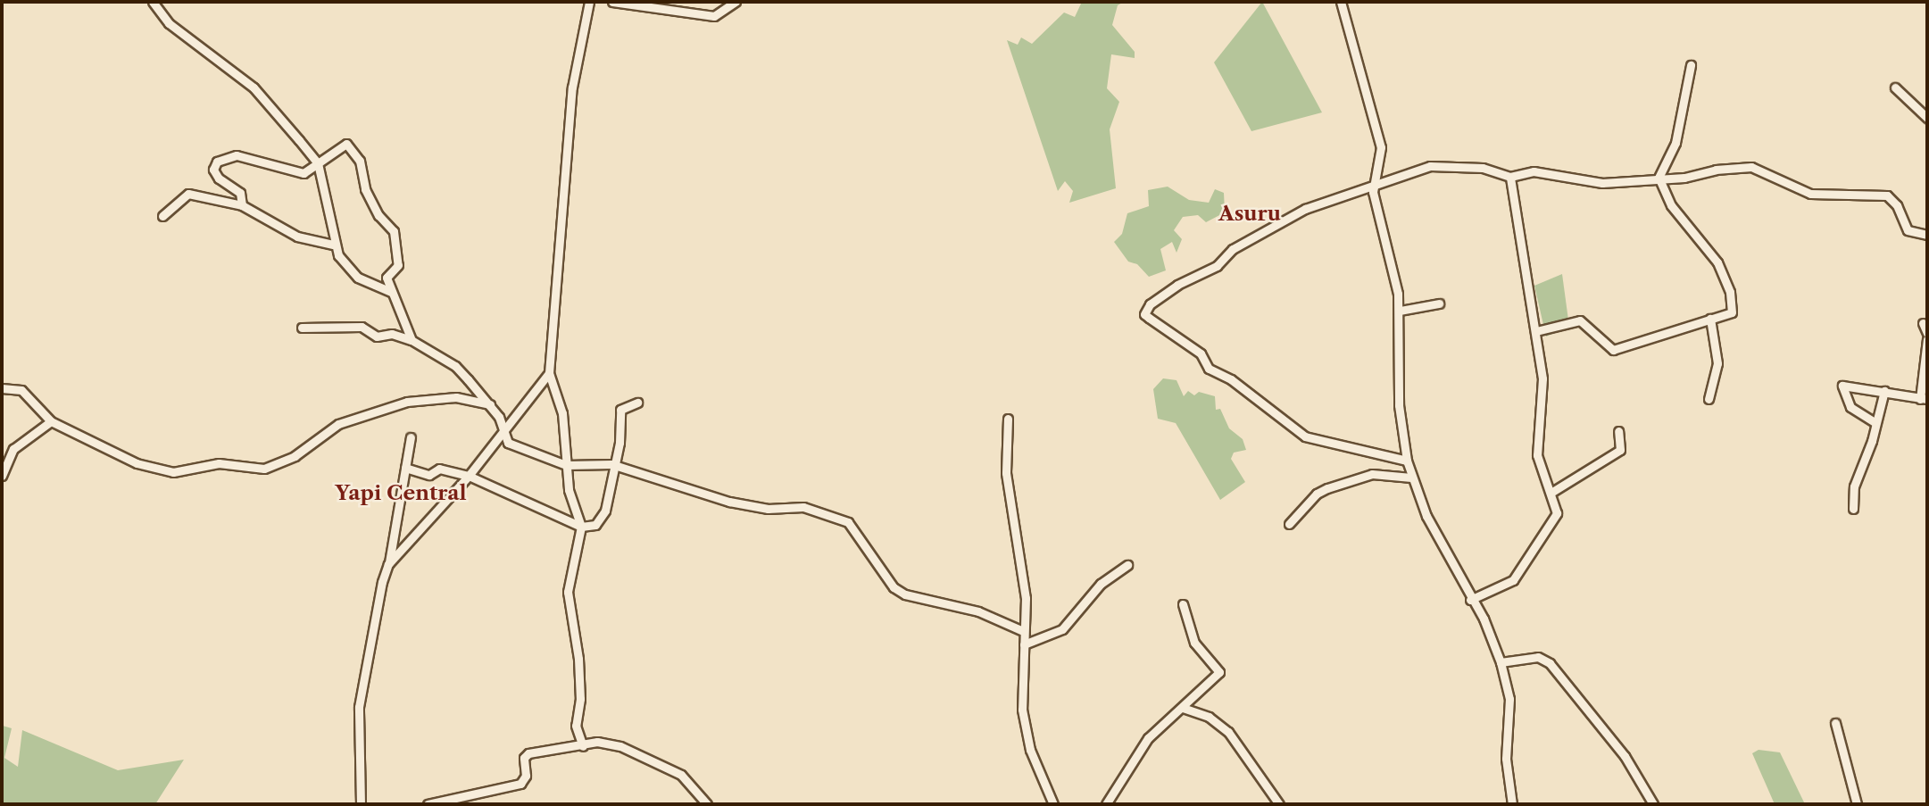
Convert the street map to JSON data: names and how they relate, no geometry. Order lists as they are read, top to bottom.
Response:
{
  "districts": ["Asuru", "Yapi Central"]
}
